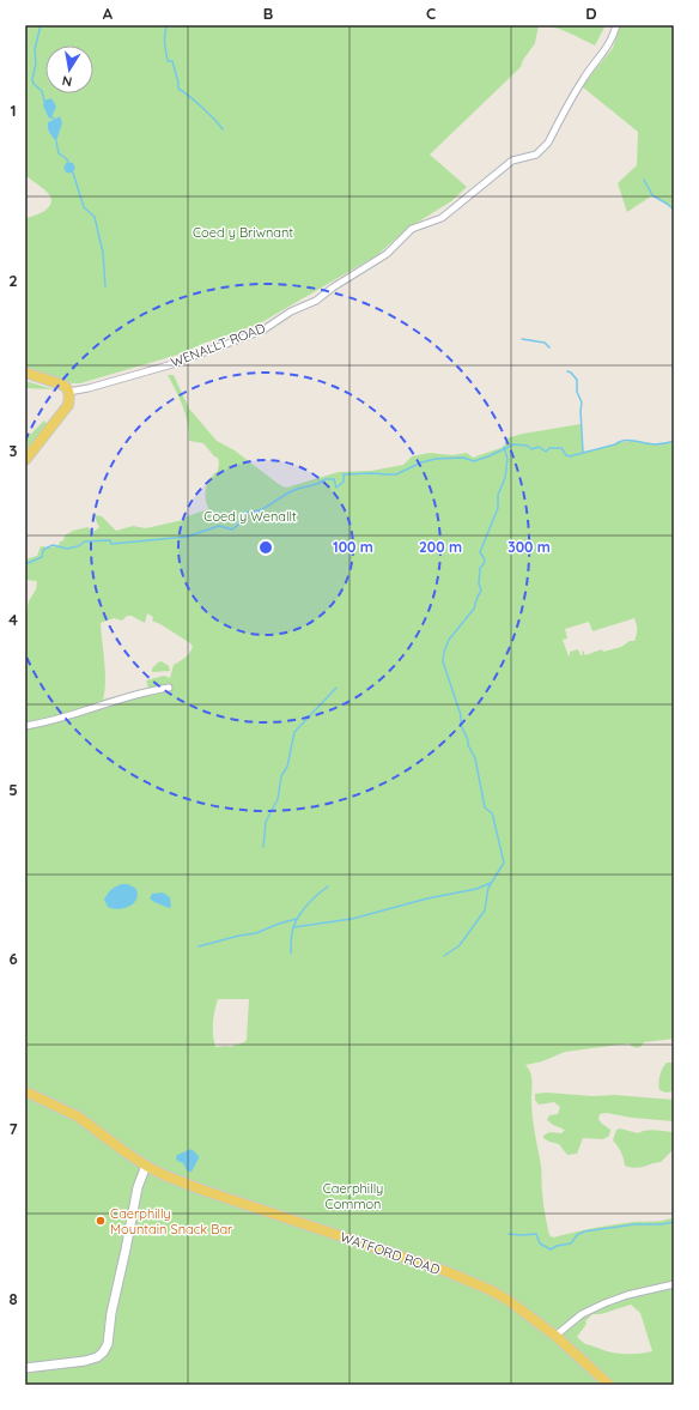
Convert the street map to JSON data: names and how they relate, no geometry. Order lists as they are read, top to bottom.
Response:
{
  "streets": {
    "main road": ["WATFORD ROAD"],
    "street": ["WENALLT ROAD"]
  },
  "parks": ["Coed y Briwnant", "Coed y Wenallt", "Caerphilly Common"],
  "places": ["Caerphilly Mountain Snack Bar"],
  "north": "bottom",
  "grid": {
    "columns": [
      "A",
      "B",
      "C",
      "D"
    ],
    "rows": [
      "1",
      "2",
      "3",
      "4",
      "5",
      "6",
      "7",
      "8"
    ]
  },
  "rings": ["100 m", "200 m", "300 m"]
}
